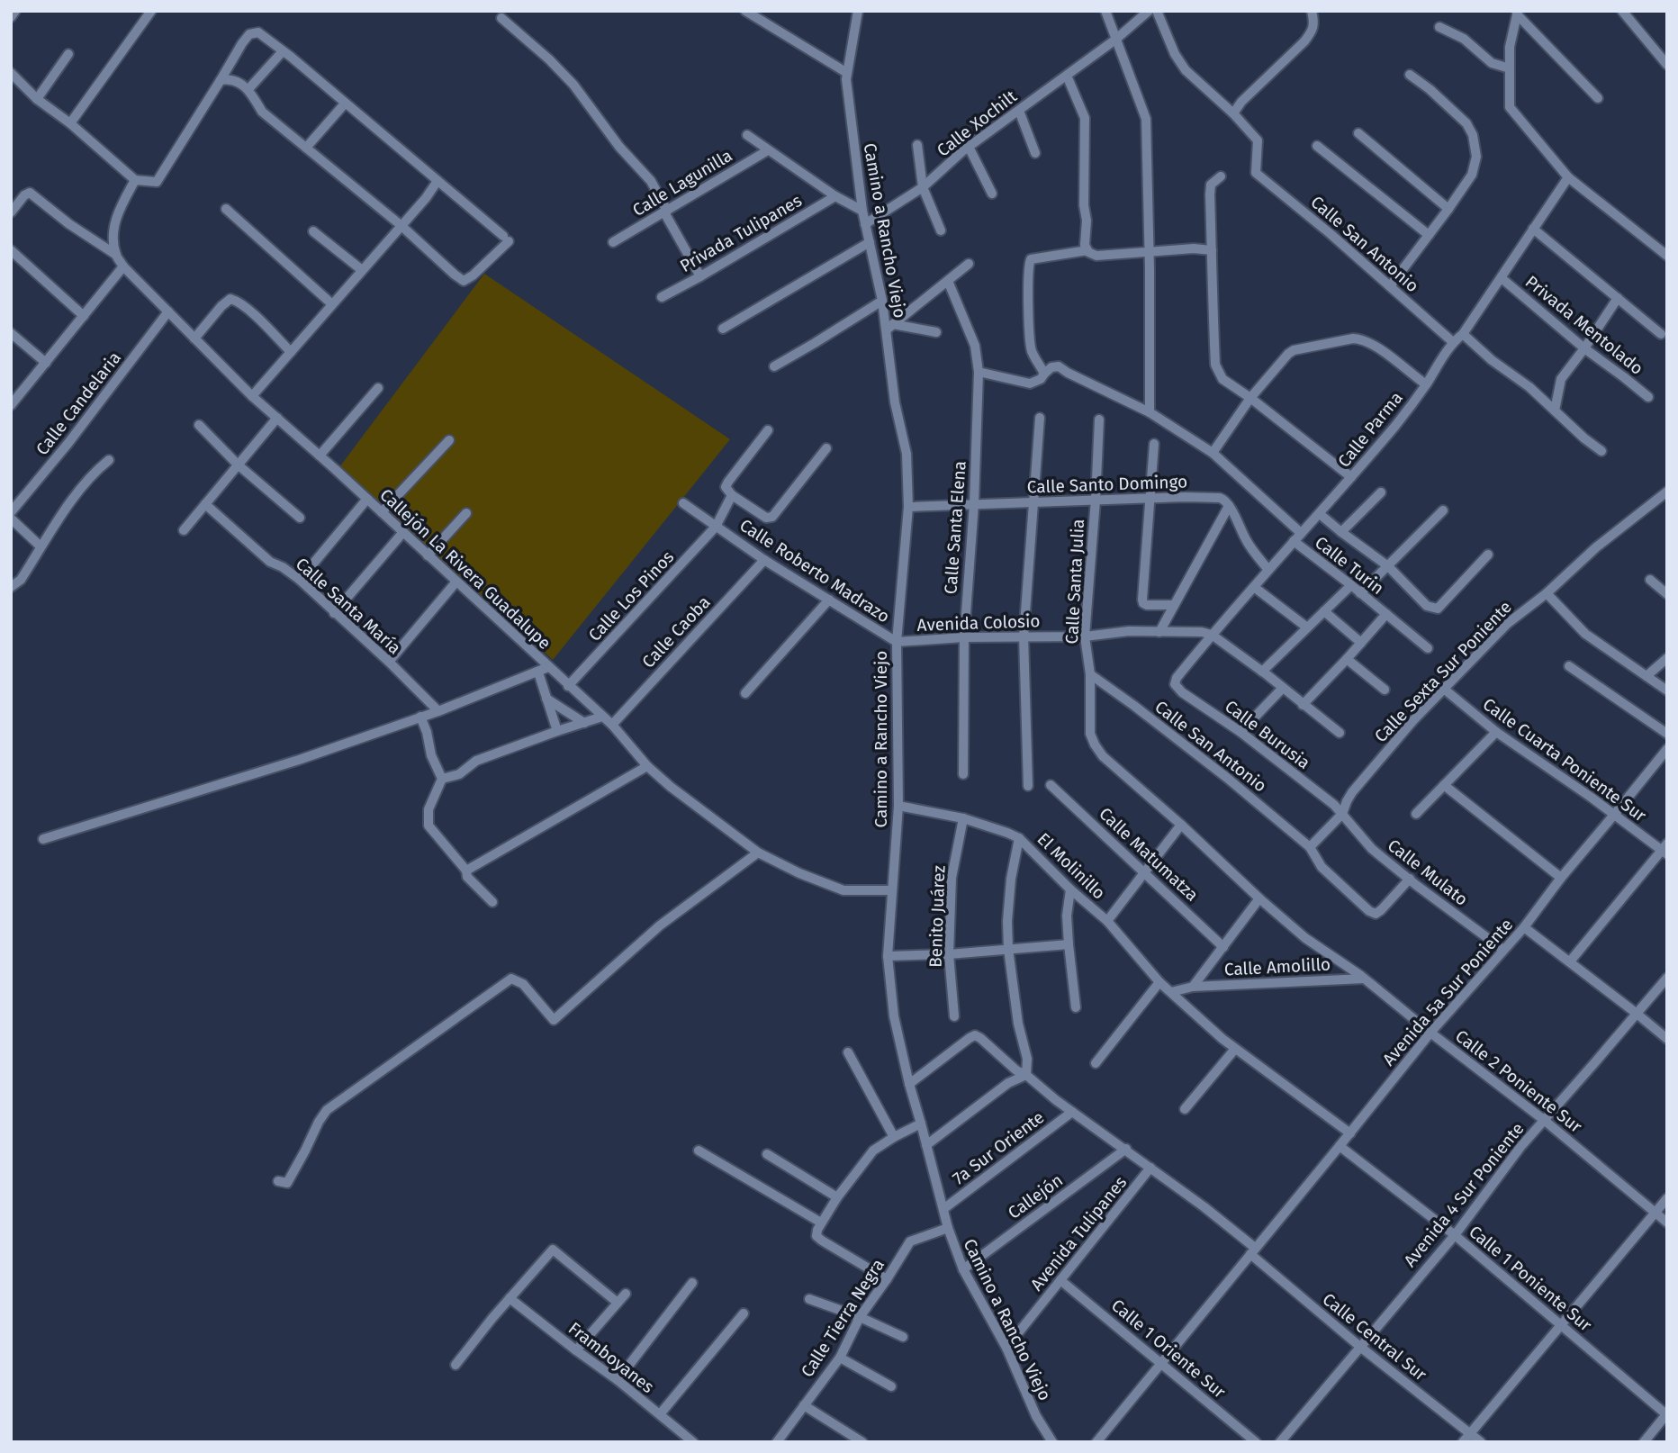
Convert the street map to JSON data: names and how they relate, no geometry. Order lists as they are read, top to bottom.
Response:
{
  "streets": {
    "street": [
      "Calle Xochilt",
      "Calle Lagunilla",
      "Camino a Rancho Viejo",
      "Privada Tulipanes",
      "Calle San Antonio",
      "Privada Mentolado",
      "Calle Candelaria",
      "Calle Parma",
      "Calle Santo Domingo",
      "Calle Santa Elena",
      "Calle Turin",
      "Callejón La Rivera Guadalupe",
      "Calle Roberto Madrazo",
      "Calle Santa Julia",
      "Calle Los Pinos",
      "Calle Santa María",
      "Avenida Colosio",
      "Calle Caoba",
      "Calle Sexta Sur Poniente",
      "Calle Burusia",
      "Calle Cuarta Poniente Sur",
      "Calle Matumatza",
      "El Molinillo",
      "Calle Mulato",
      "Benito Juárez",
      "Calle Amolillo",
      "Avenida 5a Sur Poniente",
      "Calle 2 Poniente Sur",
      "7a Sur Oriente",
      "Avenida 4 Sur Poniente",
      "Callejón",
      "Avenida Tulipanes",
      "Calle 1 Poniente Sur",
      "Calle Tierra Negra",
      "Calle Central Sur",
      "Calle 1 Oriente Sur",
      "Framboyanes"
    ]
  },
  "crossings": [
    ["Calle Xochilt", "Camino a Rancho Viejo"],
    ["Camino a Rancho Viejo", "Calle Santo Domingo"],
    ["Camino a Rancho Viejo", "Callejón La Rivera Guadalupe"],
    ["Camino a Rancho Viejo", "Calle Roberto Madrazo"],
    ["Camino a Rancho Viejo", "Avenida Colosio"],
    ["Camino a Rancho Viejo", "El Molinillo"],
    ["Camino a Rancho Viejo", "7a Sur Oriente"],
    ["Camino a Rancho Viejo", "Callejón"],
    ["Camino a Rancho Viejo", "Avenida Tulipanes"],
    ["Camino a Rancho Viejo", "Calle Tierra Negra"],
    ["Camino a Rancho Viejo", "Calle Central Sur"],
    ["Calle San Antonio", "Calle Parma"],
    ["Calle San Antonio", "Calle Santa Julia"],
    ["Calle San Antonio", "Calle Sexta Sur Poniente"],
    ["Calle San Antonio", "Calle Mulato"],
    ["Privada Mentolado", "Calle Parma"],
    ["Calle Candelaria", "Callejón La Rivera Guadalupe"],
    ["Calle Parma", "Calle Turin"],
    ["Calle Parma", "Avenida Colosio"],
    ["Calle Parma", "Calle Burusia"],
    ["Calle Santo Domingo", "Calle Santa Elena"],
    ["Calle Santo Domingo", "Calle Santa Julia"],
    ["Calle Santa Elena", "Avenida Colosio"],
    ["Callejón La Rivera Guadalupe", "Calle Los Pinos"],
    ["Callejón La Rivera Guadalupe", "Calle Caoba"],
    ["Calle Roberto Madrazo", "Calle Los Pinos"],
    ["Calle Roberto Madrazo", "Avenida Colosio"],
    ["Calle Roberto Madrazo", "Calle Caoba"],
    ["Calle Santa Julia", "Avenida Colosio"],
    ["Calle Santa Julia", "Calle 2 Poniente Sur"],
    ["Calle Sexta Sur Poniente", "Calle Burusia"],
    ["Calle Sexta Sur Poniente", "Calle Cuarta Poniente Sur"],
    ["Calle Sexta Sur Poniente", "Calle Mulato"],
    ["Calle Burusia", "Calle Mulato"],
    ["Calle Cuarta Poniente Sur", "Avenida 5a Sur Poniente"],
    ["El Molinillo", "Benito Juárez"],
    ["El Molinillo", "Calle Amolillo"],
    ["El Molinillo", "Avenida 5a Sur Poniente"],
    ["Calle Mulato", "Avenida 5a Sur Poniente"],
    ["Calle Amolillo", "Calle 2 Poniente Sur"],
    ["Avenida 5a Sur Poniente", "Calle 2 Poniente Sur"],
    ["Avenida 5a Sur Poniente", "Calle 1 Poniente Sur"],
    ["Avenida 5a Sur Poniente", "Calle Central Sur"],
    ["Avenida 5a Sur Poniente", "Calle 1 Oriente Sur"],
    ["Calle 2 Poniente Sur", "Avenida 4 Sur Poniente"],
    ["7a Sur Oriente", "Calle Central Sur"],
    ["Avenida 4 Sur Poniente", "Calle 1 Poniente Sur"],
    ["Avenida 4 Sur Poniente", "Calle Central Sur"],
    ["Callejón", "Calle Central Sur"],
    ["Avenida Tulipanes", "Calle Central Sur"],
    ["Avenida Tulipanes", "Calle 1 Oriente Sur"]
  ]
}
